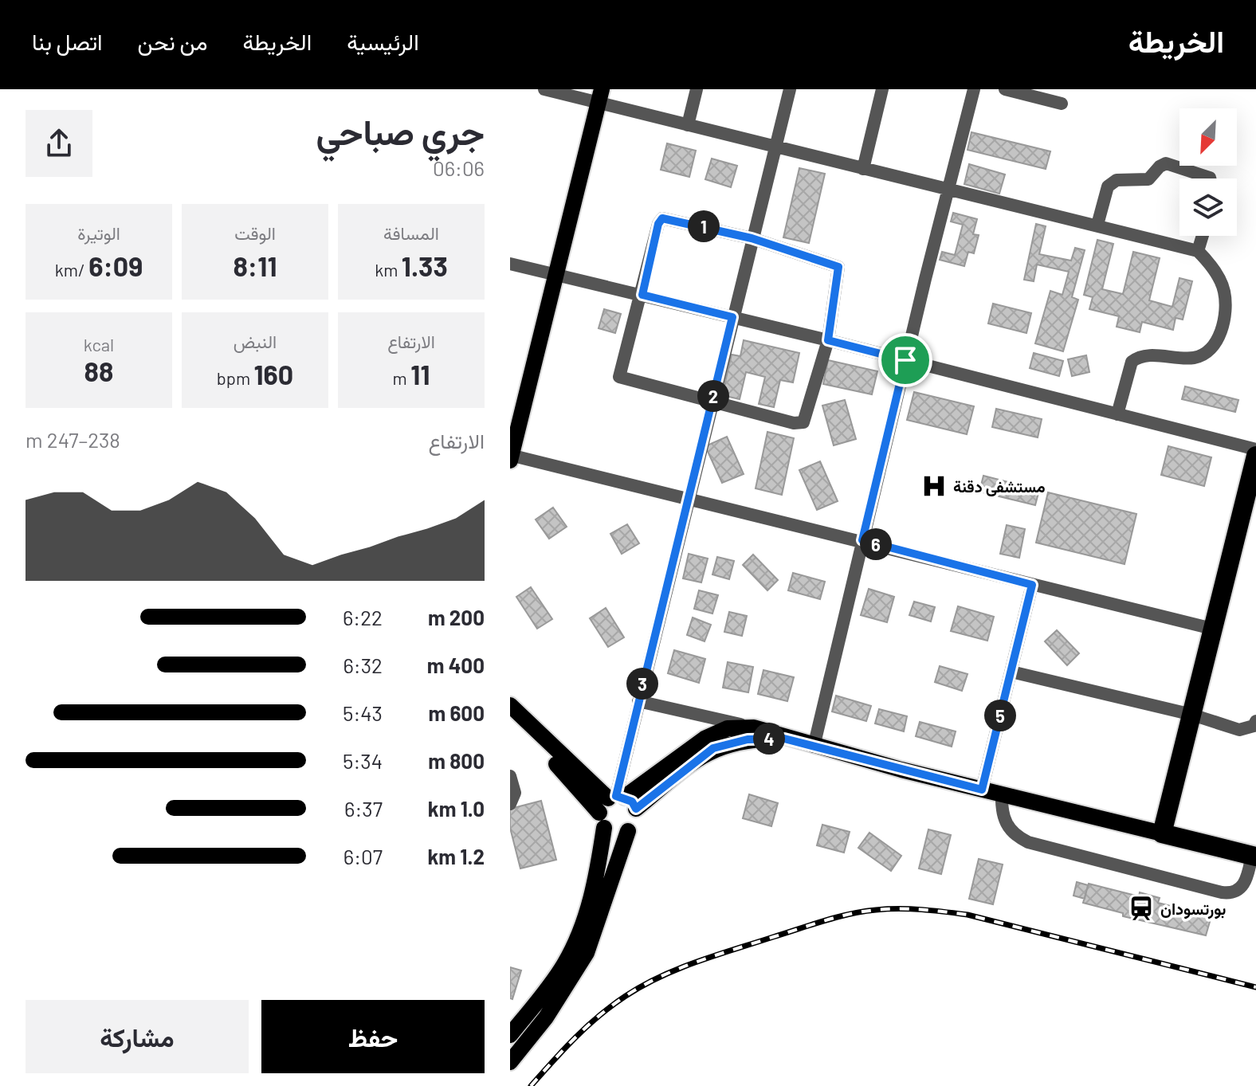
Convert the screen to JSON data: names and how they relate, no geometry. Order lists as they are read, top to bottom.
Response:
{
  "places": {
    "hospital": ["مستشفى دقنة"],
    "station": ["بورتسودان"]
  },
  "north": "bottom left",
  "page": {
    "header": "الخريطة",
    "nav": [
      "الرئيسية",
      "الخريطة",
      "من نحن",
      "اتصل بنا"
    ],
    "heading": ["جري صباحي", "06:06"],
    "stats": [
      ["المسافة", "1.33 km"],
      ["الوقت", "8:11"],
      ["الوتيرة", "6:09 /km"],
      ["الارتفاع", "11 m"],
      ["النبض", "160 bpm"],
      ["kcal", "88"]
    ],
    "pins": [
      "1",
      "2",
      "6",
      "3",
      "5",
      "4"
    ],
    "chart": ["الارتفاع", "238–247 m"],
    "list": [
      {
        "name": "200 m",
        "note": "6:22"
      },
      {
        "name": "400 m",
        "note": "6:32"
      },
      {
        "name": "600 m",
        "note": "5:43"
      },
      {
        "name": "800 m",
        "note": "5:34"
      },
      {
        "name": "1.0 km",
        "note": "6:37"
      },
      {
        "name": "1.2 km",
        "note": "6:07"
      }
    ],
    "buttons": ["حفظ", "مشاركة"]
  }
}
